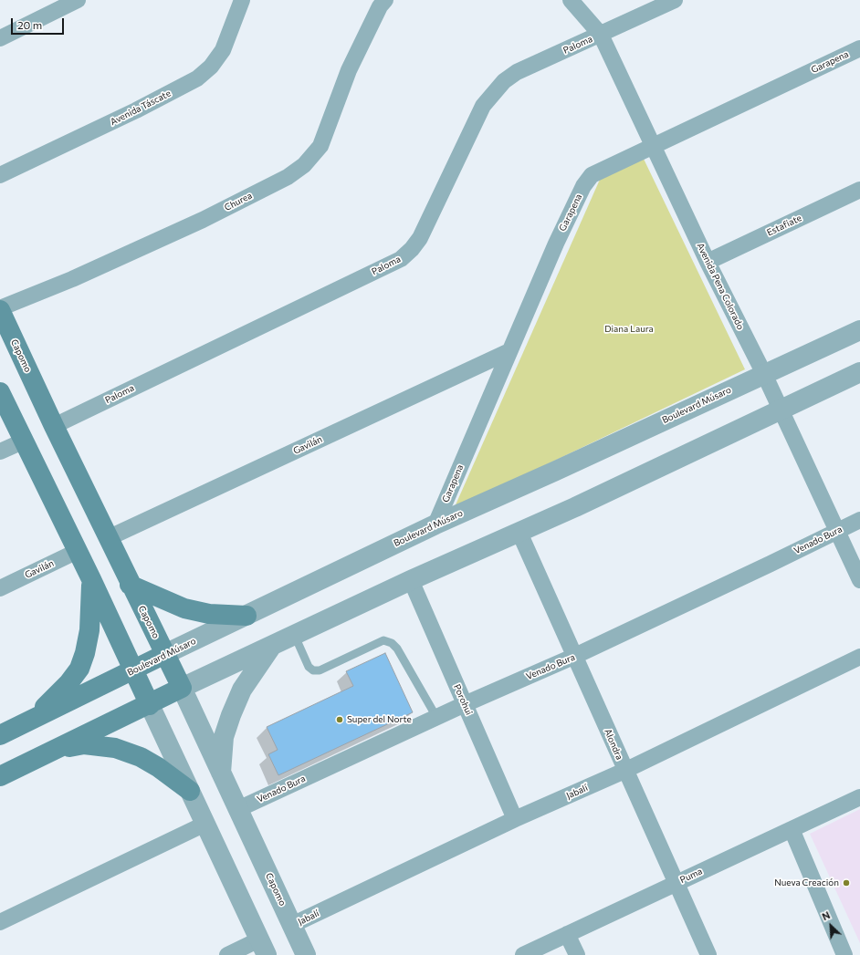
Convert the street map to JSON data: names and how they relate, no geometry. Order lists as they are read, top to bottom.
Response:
{
  "streets": {
    "main road": ["Capomo", "Boulevard Músaro"],
    "street": [
      "Paloma",
      "Garapena",
      "Avenida Táscate",
      "Churea",
      "Estafiate",
      "Avenida Pena Colorado",
      "Gavilán",
      "Venado Bura",
      "Porohui",
      "Alondra",
      "Jabalí",
      "Puma"
    ]
  },
  "crossings": [
    ["Paloma", "Avenida Pena Colorado"],
    ["Paloma", "Capomo"],
    ["Garapena", "Avenida Pena Colorado"],
    ["Garapena", "Boulevard Músaro"],
    ["Garapena", "Gavilán"],
    ["Churea", "Capomo"],
    ["Estafiate", "Avenida Pena Colorado"],
    ["Avenida Pena Colorado", "Boulevard Músaro"],
    ["Avenida Pena Colorado", "Venado Bura"],
    ["Capomo", "Boulevard Músaro"],
    ["Capomo", "Gavilán"],
    ["Capomo", "Venado Bura"],
    ["Capomo", "Jabalí"],
    ["Venado Bura", "Porohui"],
    ["Venado Bura", "Alondra"],
    ["Porohui", "Jabalí"],
    ["Alondra", "Jabalí"],
    ["Alondra", "Puma"]
  ],
  "parks": ["Diana Laura"],
  "places": ["Super del Norte", "Nueva Creación"],
  "scale_bar": "20 m",
  "north": "top left"
}
